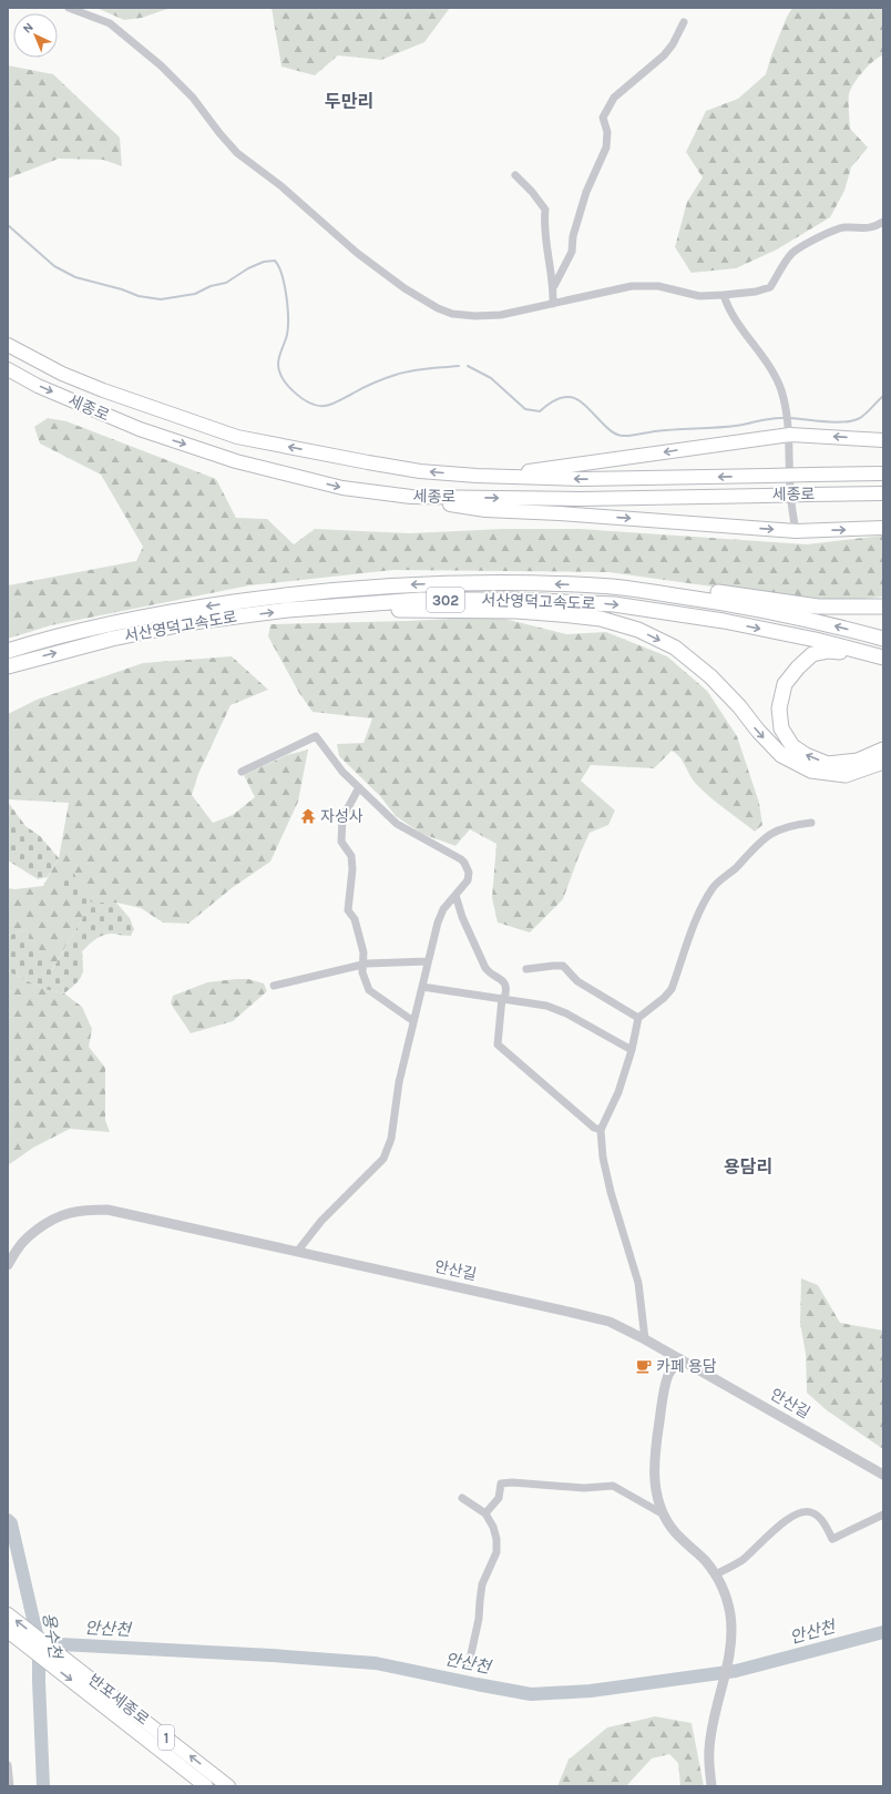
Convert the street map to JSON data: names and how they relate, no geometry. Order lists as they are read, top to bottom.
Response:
{
  "streets": {
    "highway": [
      "세종로",
      "302",
      "서산영덕고속도로",
      "반포세종로",
      "1"
    ],
    "street": ["안산길"]
  },
  "districts": ["두만리", "용담리"],
  "water": ["안산천", "용수천"],
  "places": {
    "temple": ["자성사"],
    "cafe": ["카페 용담"]
  },
  "north": "top left"
}
